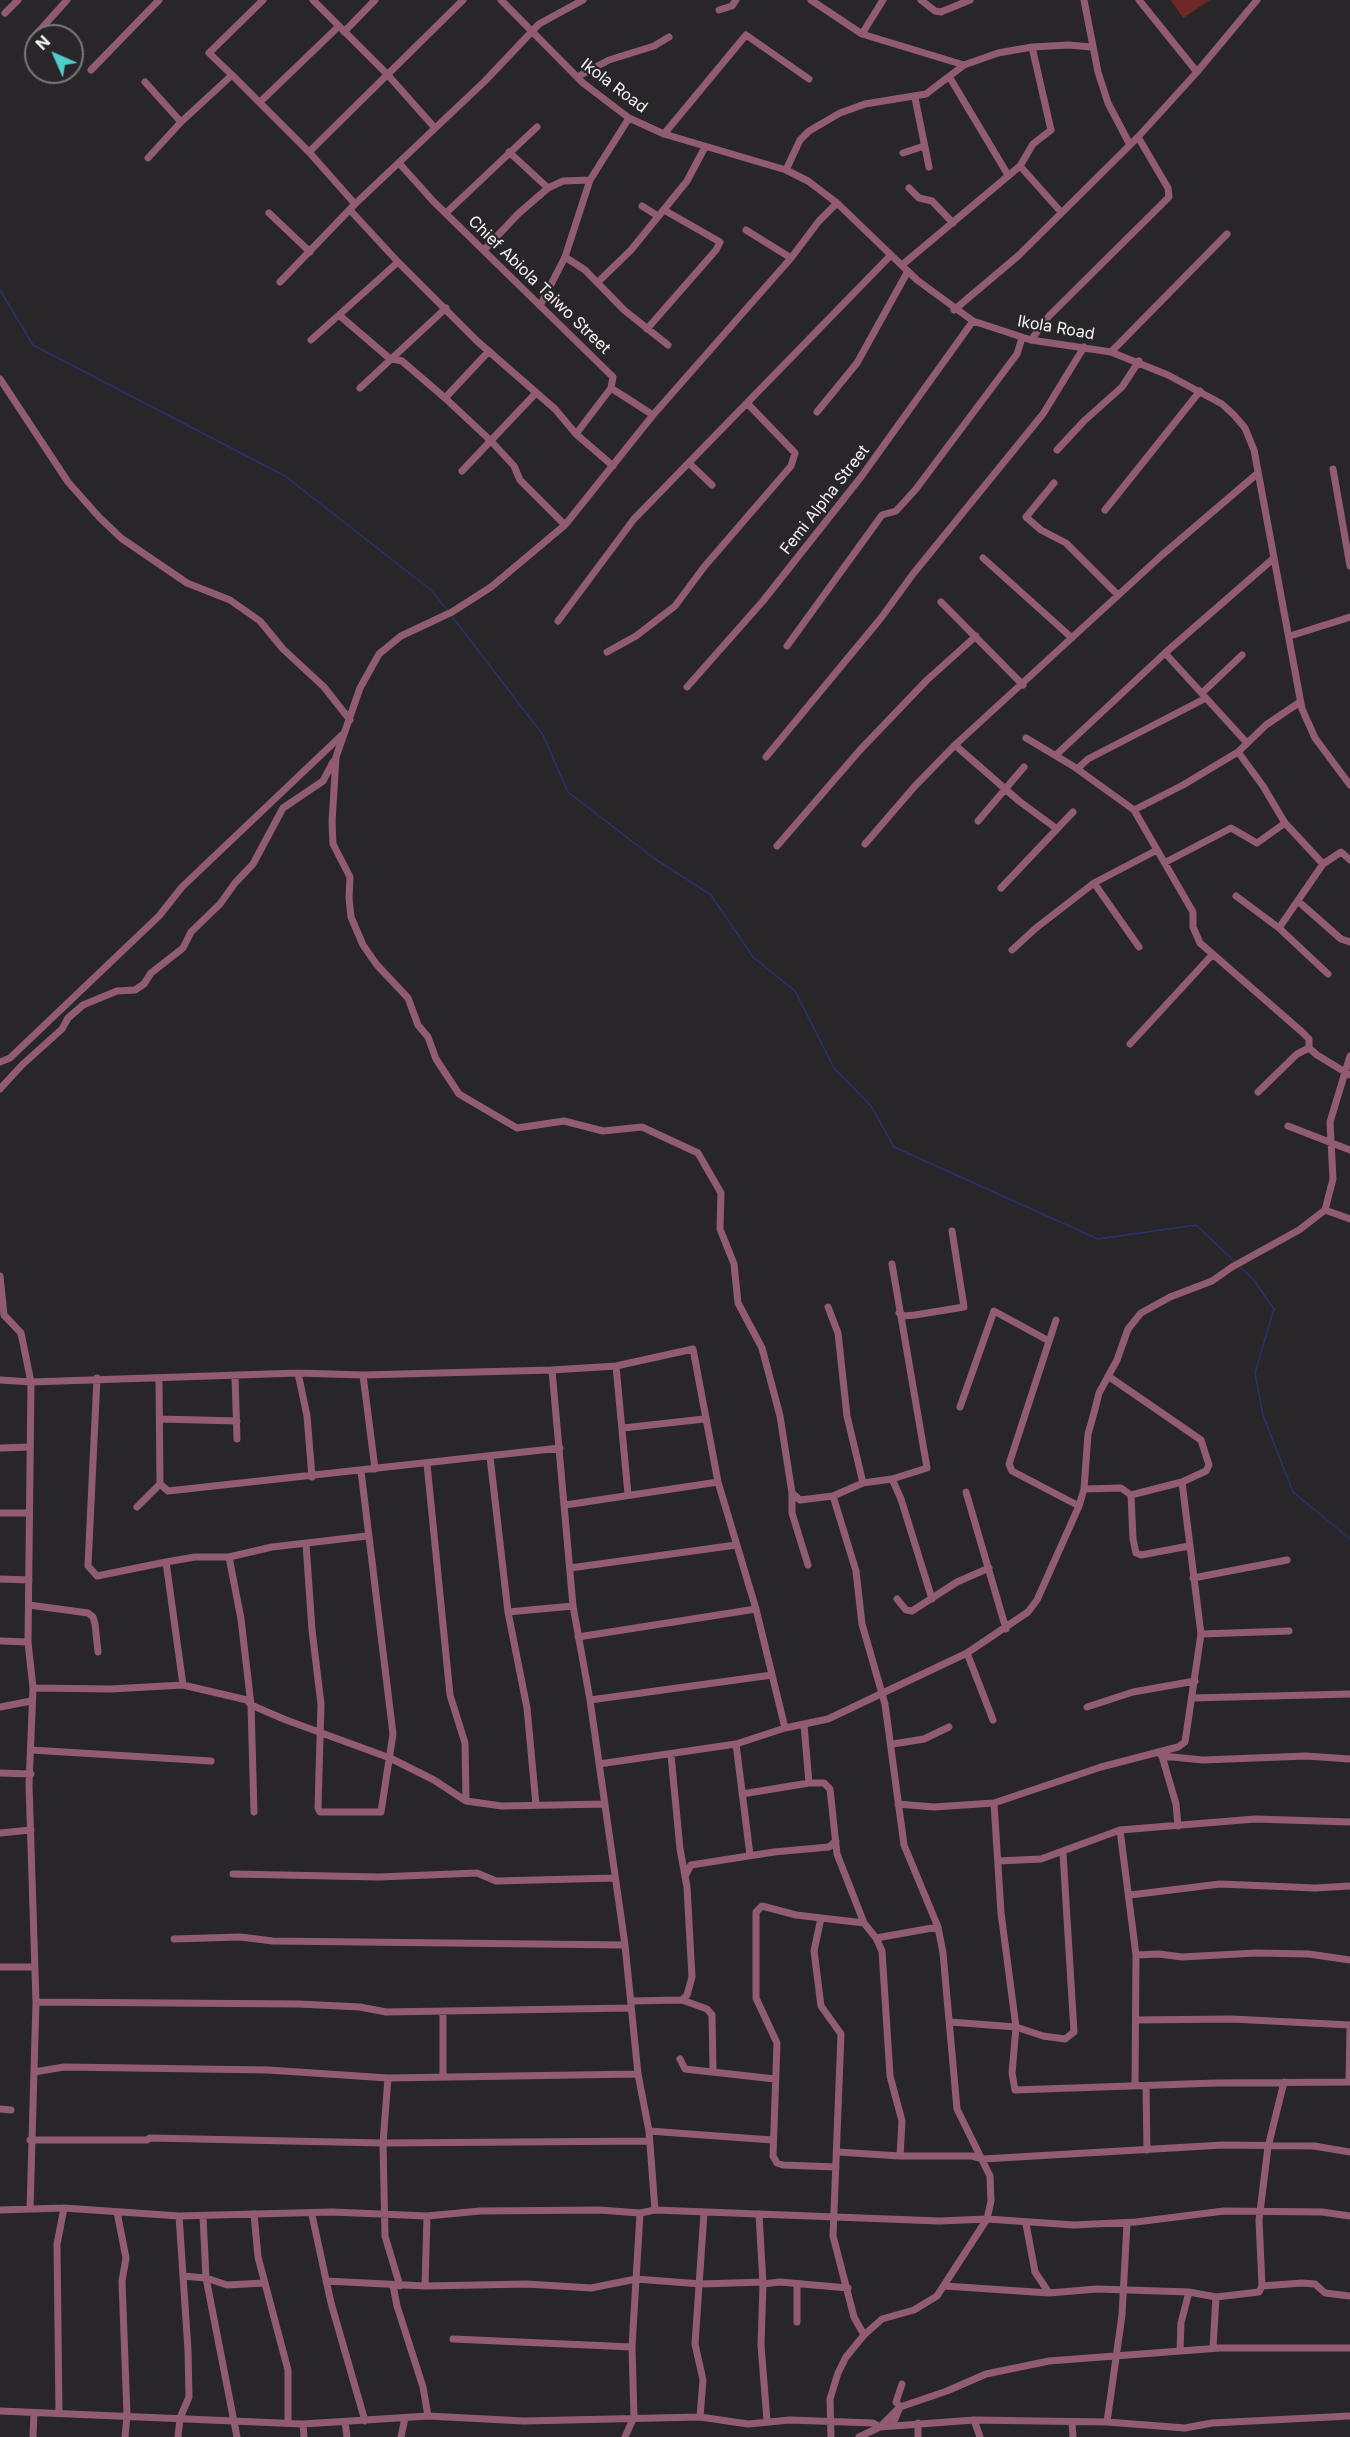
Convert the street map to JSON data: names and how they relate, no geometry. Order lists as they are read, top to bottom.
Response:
{
  "streets": {
    "street": ["Ikola Road", "Chief Abiola Taiwo Street", "Femi Alpha Street"]
  },
  "crossings": [
    ["Ikola Road", "Femi Alpha Street"]
  ],
  "north": "top left"
}
